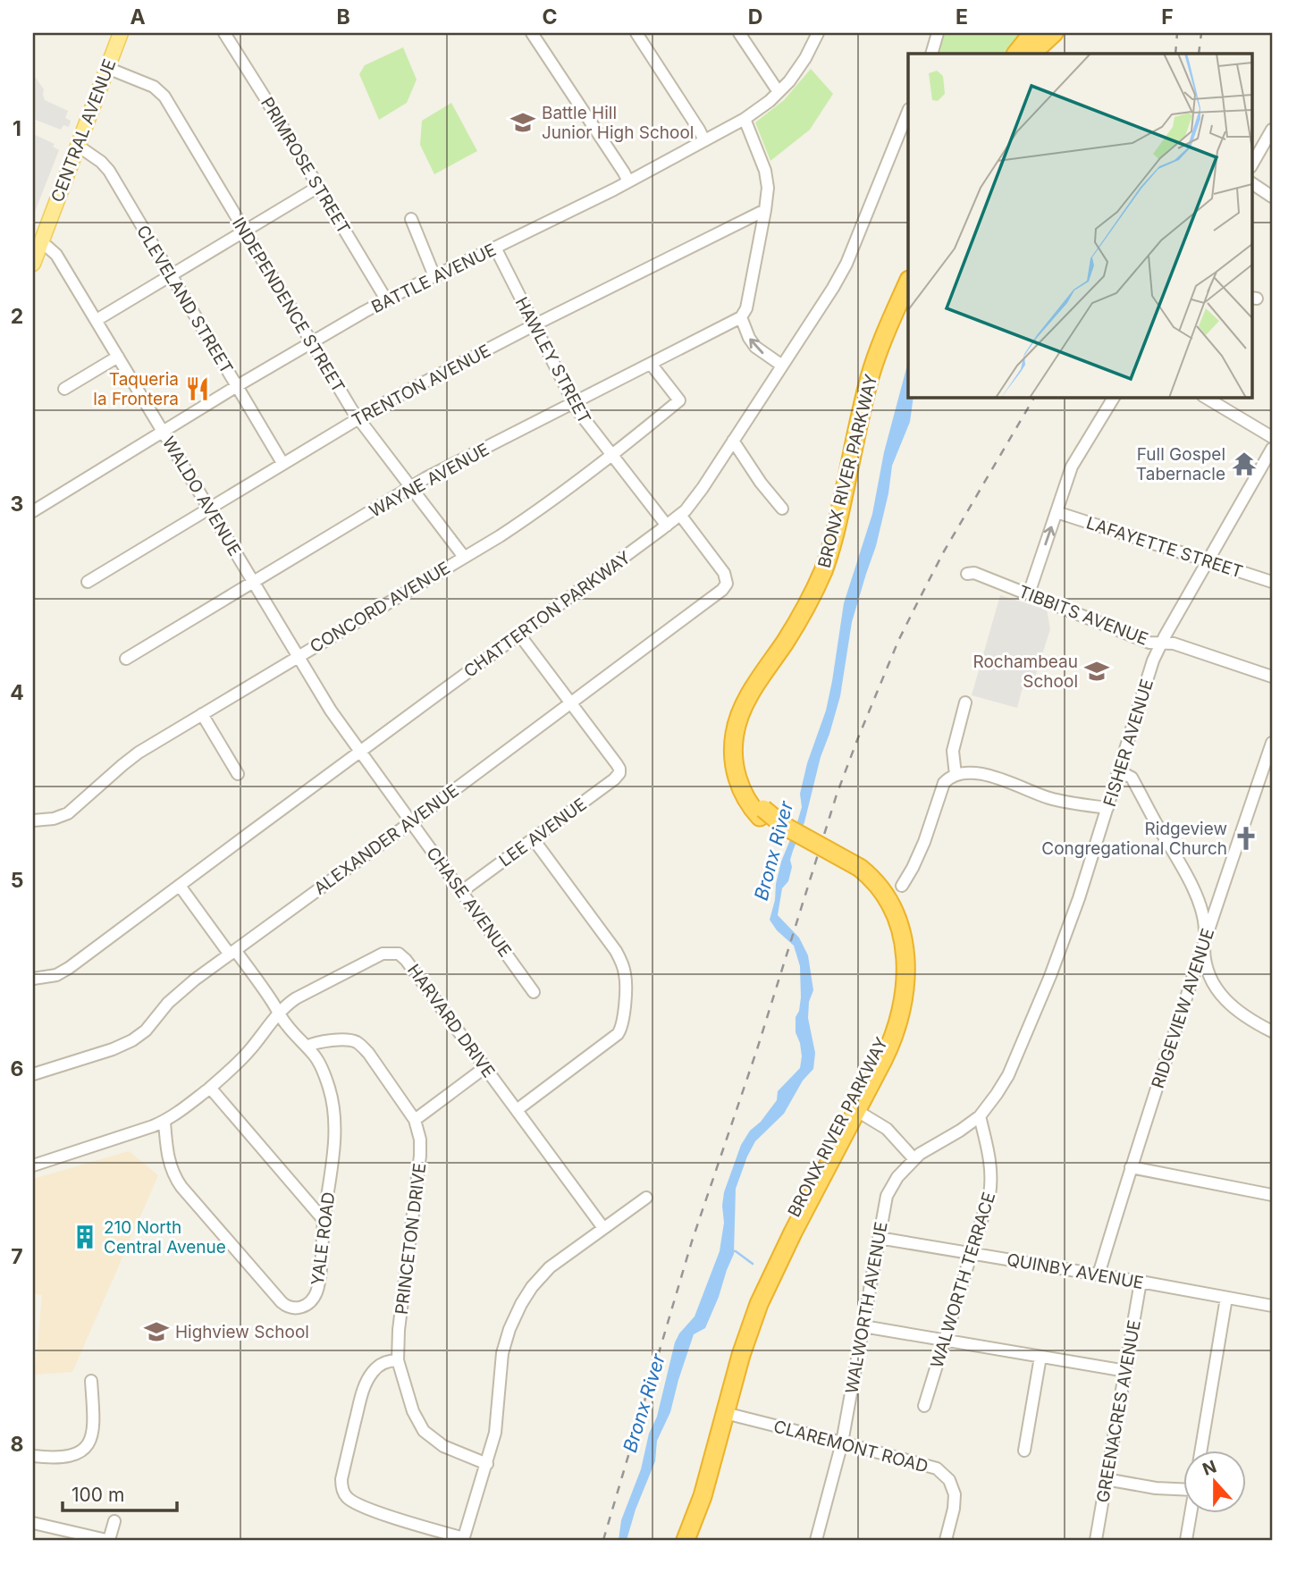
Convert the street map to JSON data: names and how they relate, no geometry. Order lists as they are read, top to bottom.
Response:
{
  "streets": {
    "highway": ["BRONX RIVER PARKWAY"],
    "main road": ["CENTRAL AVENUE"],
    "street": [
      "PRIMROSE STREET",
      "BATTLE AVENUE",
      "CLEVELAND STREET",
      "INDEPENDENCE STREET",
      "HAWLEY STREET",
      "TRENTON AVENUE",
      "WAYNE AVENUE",
      "WALDO AVENUE",
      "LAFAYETTE STREET",
      "CONCORD AVENUE",
      "CHATTERTON PARKWAY",
      "TIBBITS AVENUE",
      "FISHER AVENUE",
      "LEE AVENUE",
      "ALEXANDER AVENUE",
      "CHASE AVENUE",
      "RIDGEVIEW AVENUE",
      "HARVARD DRIVE",
      "YALE ROAD",
      "PRINCETON DRIVE",
      "QUINBY AVENUE",
      "WALWORTH TERRACE",
      "WALWORTH AVENUE",
      "GREENACRES AVENUE",
      "CLAREMONT ROAD"
    ]
  },
  "crossings": [
    ["CENTRAL AVENUE", "CLEVELAND STREET"],
    ["CENTRAL AVENUE", "INDEPENDENCE STREET"],
    ["CENTRAL AVENUE", "WALDO AVENUE"],
    ["PRIMROSE STREET", "BATTLE AVENUE"],
    ["BATTLE AVENUE", "CLEVELAND STREET"],
    ["BATTLE AVENUE", "INDEPENDENCE STREET"],
    ["BATTLE AVENUE", "HAWLEY STREET"],
    ["BATTLE AVENUE", "WALDO AVENUE"],
    ["CLEVELAND STREET", "TRENTON AVENUE"],
    ["INDEPENDENCE STREET", "TRENTON AVENUE"],
    ["INDEPENDENCE STREET", "WAYNE AVENUE"],
    ["INDEPENDENCE STREET", "CONCORD AVENUE"],
    ["HAWLEY STREET", "TRENTON AVENUE"],
    ["HAWLEY STREET", "WAYNE AVENUE"],
    ["HAWLEY STREET", "CONCORD AVENUE"],
    ["HAWLEY STREET", "CHATTERTON PARKWAY"],
    ["TRENTON AVENUE", "WALDO AVENUE"],
    ["BRONX RIVER PARKWAY", "CLAREMONT ROAD"],
    ["WAYNE AVENUE", "WALDO AVENUE"],
    ["WAYNE AVENUE", "CONCORD AVENUE"],
    ["WALDO AVENUE", "CONCORD AVENUE"],
    ["WALDO AVENUE", "CHATTERTON PARKWAY"],
    ["WALDO AVENUE", "CHASE AVENUE"],
    ["LAFAYETTE STREET", "FISHER AVENUE"],
    ["CHATTERTON PARKWAY", "ALEXANDER AVENUE"],
    ["CHATTERTON PARKWAY", "CHASE AVENUE"],
    ["CHATTERTON PARKWAY", "YALE ROAD"],
    ["TIBBITS AVENUE", "FISHER AVENUE"],
    ["FISHER AVENUE", "WALWORTH TERRACE"],
    ["FISHER AVENUE", "WALWORTH AVENUE"],
    ["LEE AVENUE", "ALEXANDER AVENUE"],
    ["LEE AVENUE", "CHASE AVENUE"],
    ["ALEXANDER AVENUE", "CHASE AVENUE"],
    ["ALEXANDER AVENUE", "YALE ROAD"],
    ["RIDGEVIEW AVENUE", "QUINBY AVENUE"],
    ["HARVARD DRIVE", "YALE ROAD"],
    ["YALE ROAD", "PRINCETON DRIVE"],
    ["QUINBY AVENUE", "WALWORTH TERRACE"],
    ["QUINBY AVENUE", "WALWORTH AVENUE"],
    ["QUINBY AVENUE", "GREENACRES AVENUE"],
    ["WALWORTH TERRACE", "WALWORTH AVENUE"],
    ["WALWORTH AVENUE", "CLAREMONT ROAD"]
  ],
  "water": ["Bronx River"],
  "places": {
    "school or university": ["Battle Hill Junior High School", "Rochambeau School", "Highview School"],
    "restaurant": ["Taqueria la Frontera"],
    "temple": ["Full Gospel Tabernacle"],
    "church": ["Ridgeview Congregational Church"],
    "building": ["210 North Central Avenue"]
  },
  "scale_bar": "100 m",
  "north": "top",
  "grid": {
    "columns": [
      "A",
      "B",
      "C",
      "D",
      "E",
      "F"
    ],
    "rows": [
      "1",
      "2",
      "3",
      "4",
      "5",
      "6",
      "7",
      "8"
    ]
  }
}
